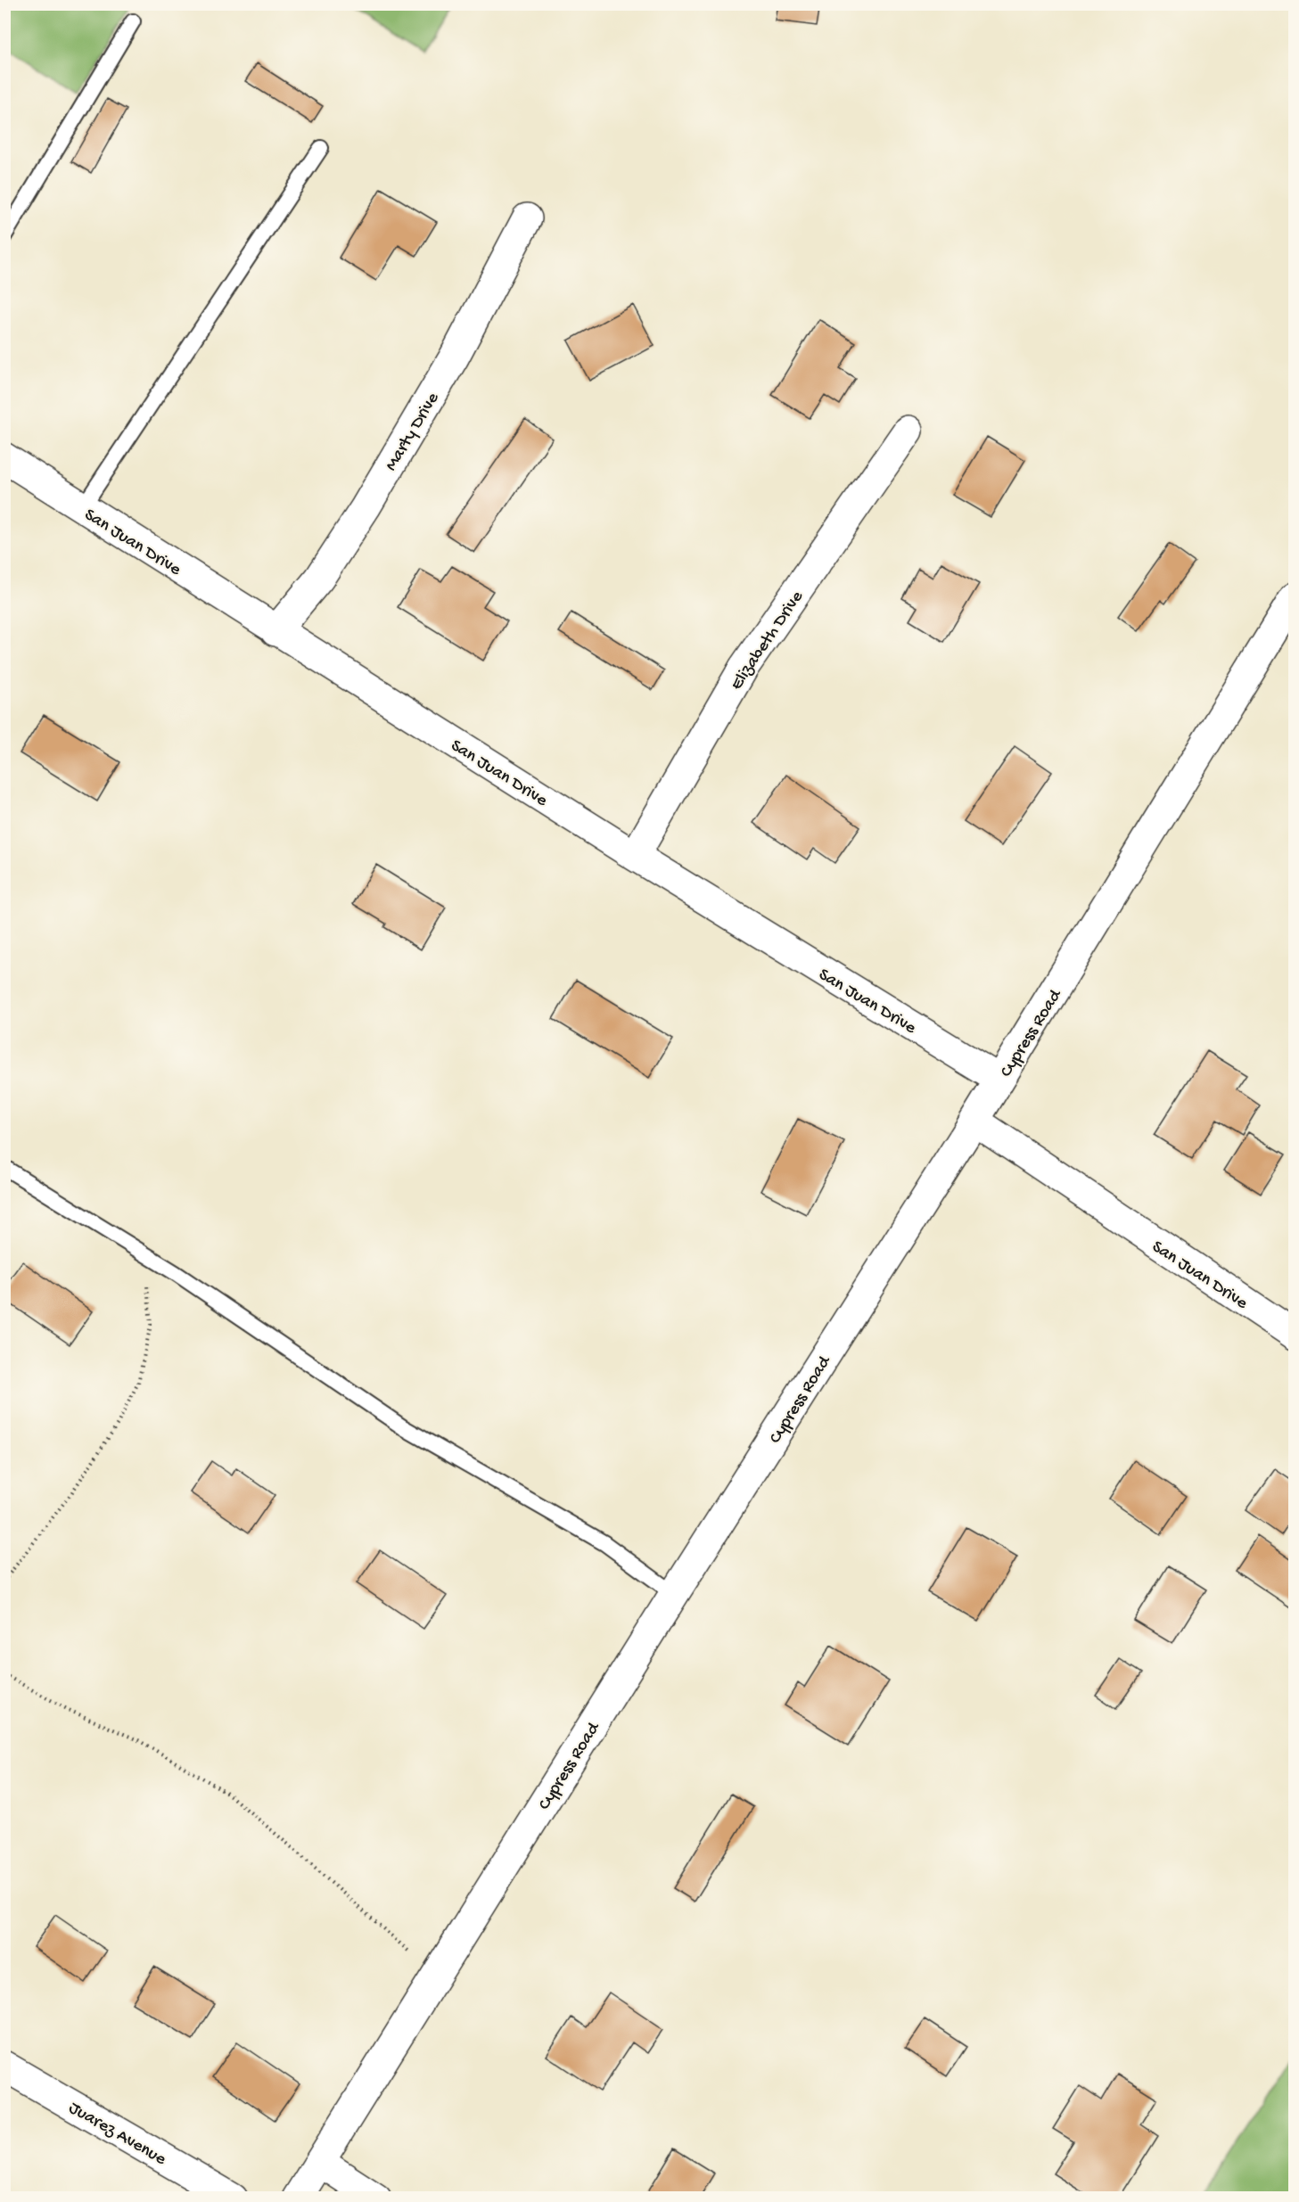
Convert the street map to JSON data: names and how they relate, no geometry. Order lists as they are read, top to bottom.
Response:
{
  "streets": {
    "street": [
      "Marty Drive",
      "San Juan Drive",
      "Elizabeth Drive",
      "Cypress Road",
      "Juarez Avenue"
    ]
  },
  "crossings": [
    ["Marty Drive", "San Juan Drive"],
    ["San Juan Drive", "Elizabeth Drive"],
    ["San Juan Drive", "Cypress Road"]
  ]
}
